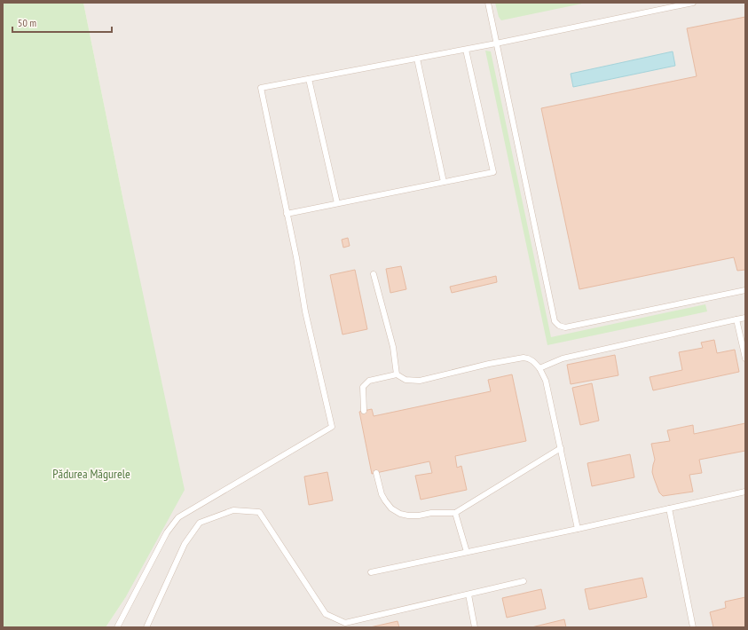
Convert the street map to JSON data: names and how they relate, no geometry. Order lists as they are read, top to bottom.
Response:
{
  "parks": ["Pădurea Măgurele"],
  "scale_bar": "50 m"
}
